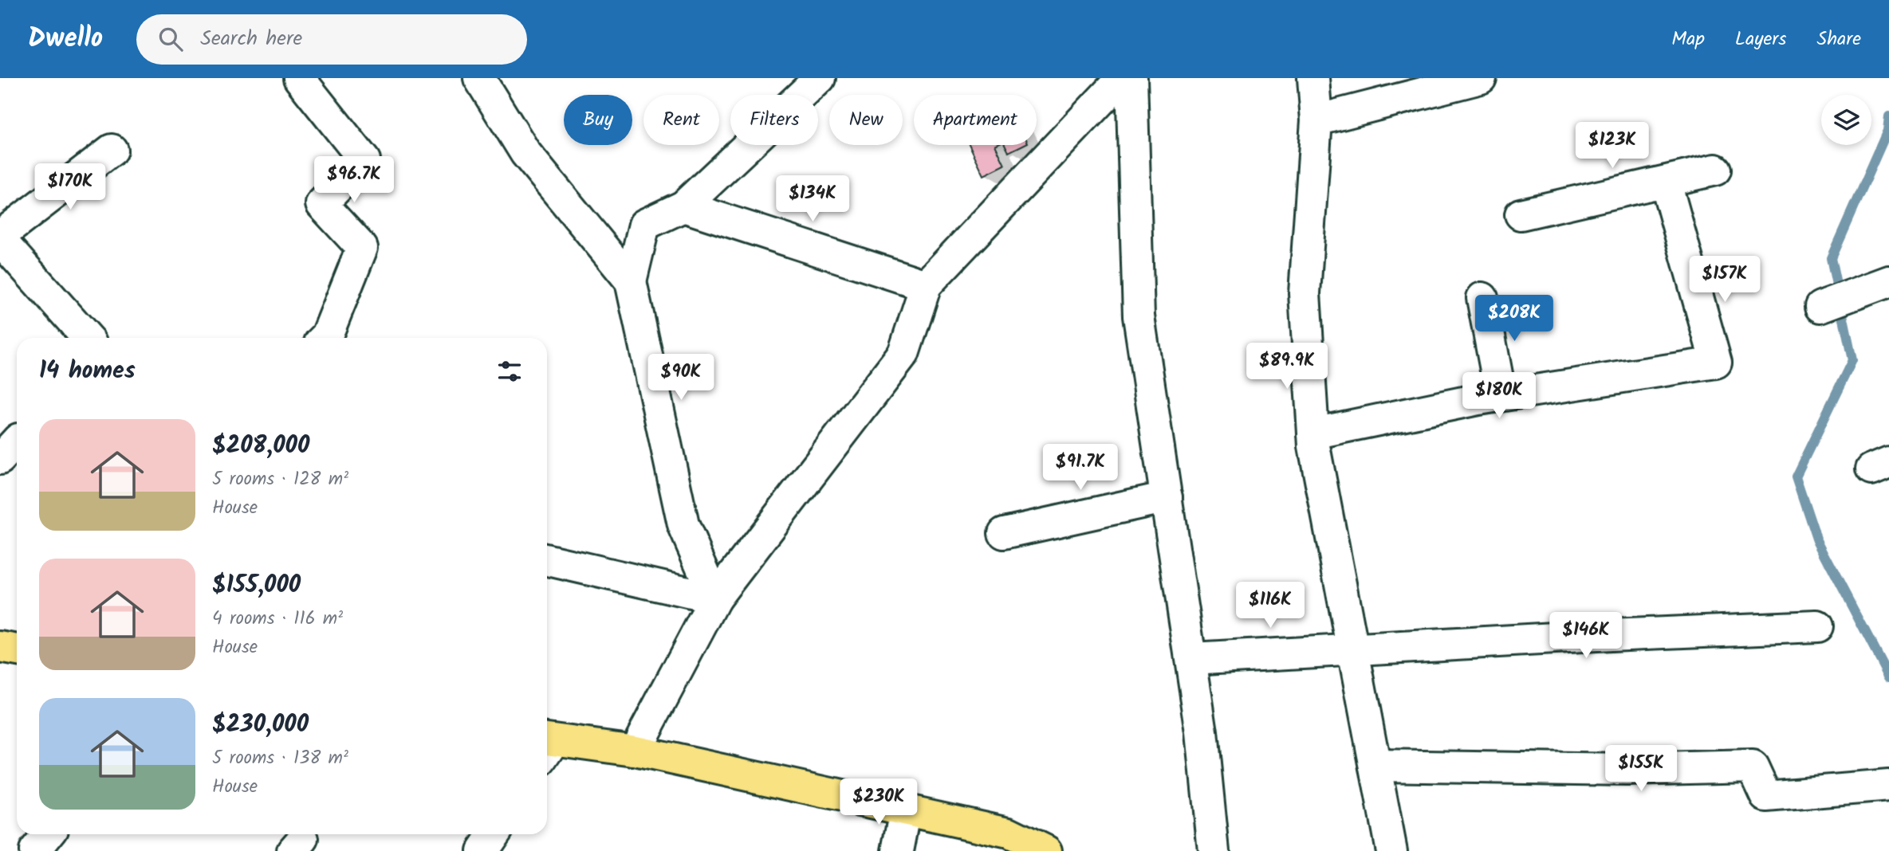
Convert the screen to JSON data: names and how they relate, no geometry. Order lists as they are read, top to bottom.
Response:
{
  "page": {
    "header": "Dwello",
    "search": "Search here",
    "nav": ["Map", "Layers", "Share"],
    "chip": [
      "Buy",
      "Rent",
      "Filters",
      "New",
      "Apartment"
    ],
    "price": [
      "$123K",
      "$96.7K",
      "$170K",
      "$134K",
      "$157K",
      "$208K",
      "$89.9K",
      "$90K",
      "$180K",
      "$91.7K",
      "$116K",
      "$146K",
      "$155K",
      "$230K"
    ],
    "heading": "14 homes",
    "list": [
      {
        "name": "$208,000",
        "note": "5 rooms · 128 m² · House"
      },
      {
        "name": "$155,000",
        "note": "4 rooms · 116 m² · House"
      },
      {
        "name": "$230,000",
        "note": "5 rooms · 138 m² · House"
      }
    ]
  }
}
